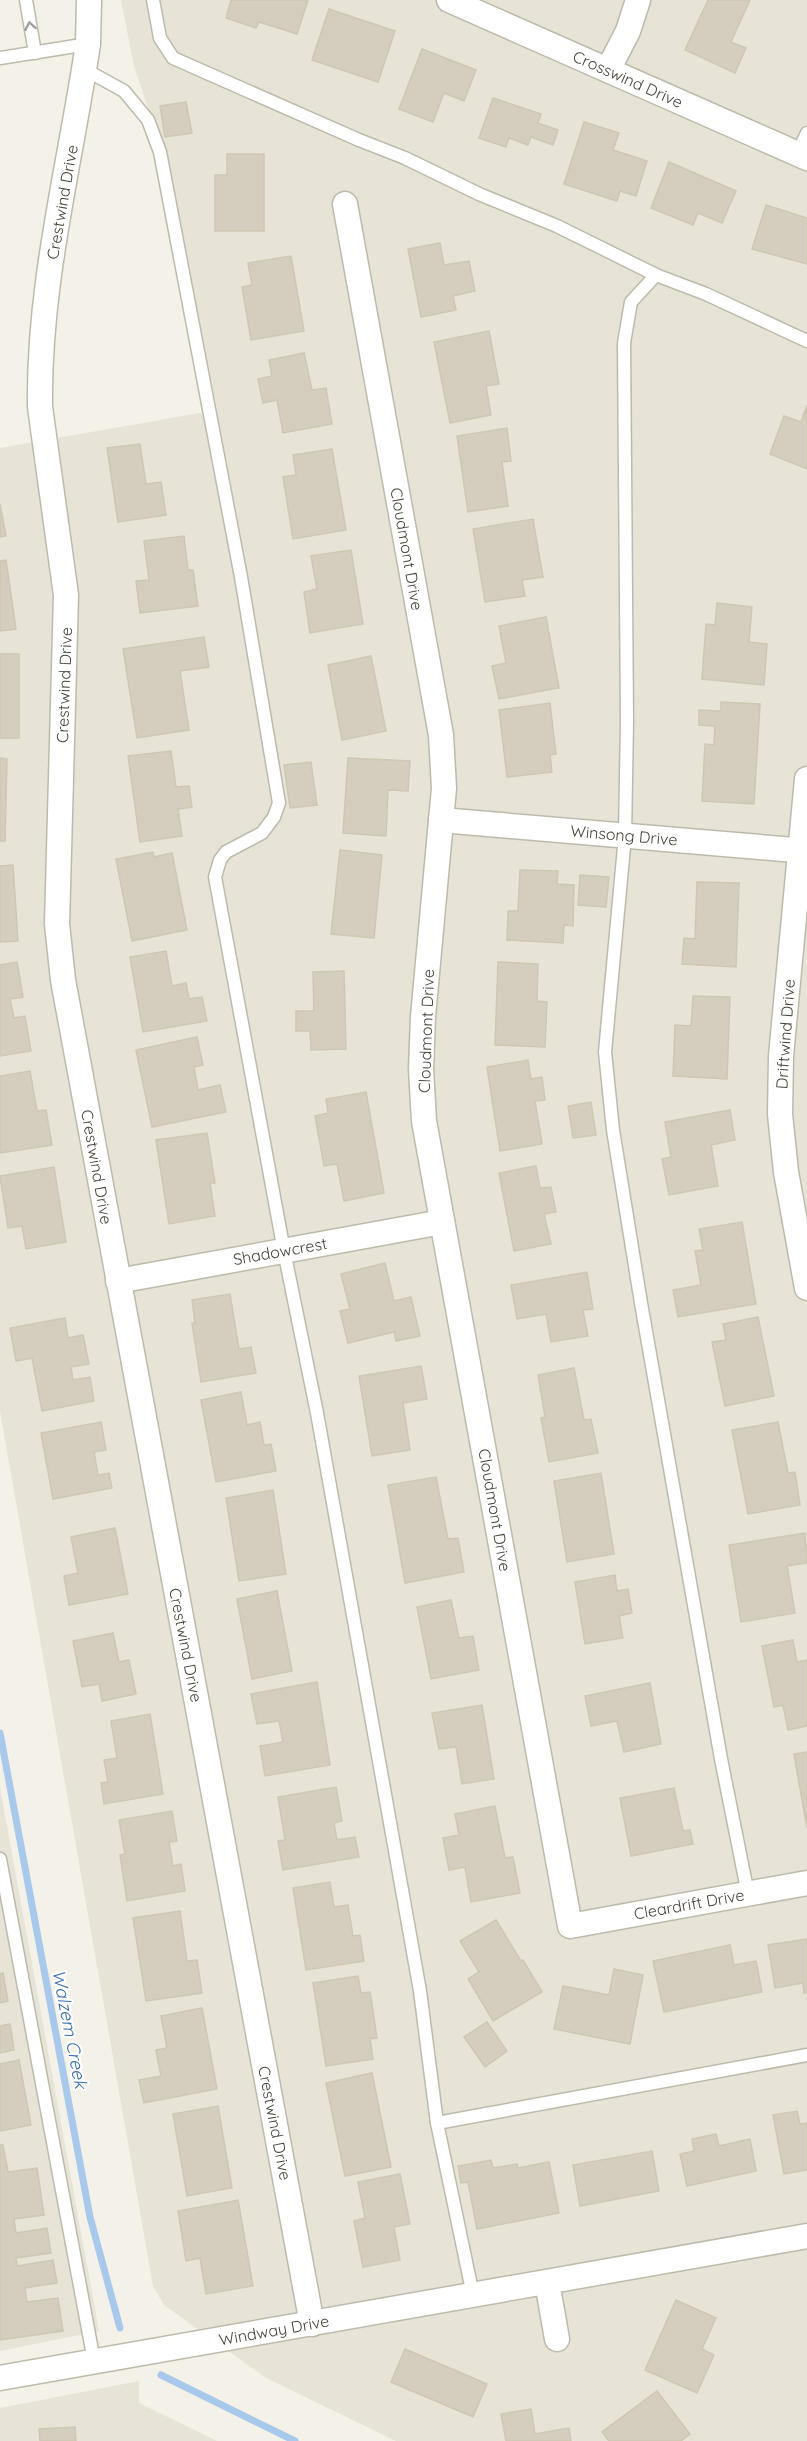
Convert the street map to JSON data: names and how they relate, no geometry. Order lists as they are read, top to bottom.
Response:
{
  "streets": {
    "street": [
      "Crosswind Drive",
      "Crestwind Drive",
      "Cloudmont Drive",
      "Winsong Drive",
      "Driftwind Drive",
      "Shadowcrest",
      "Cleardrift Drive",
      "Windway Drive"
    ]
  },
  "crossings": [
    ["Crestwind Drive", "Shadowcrest"],
    ["Crestwind Drive", "Windway Drive"],
    ["Cloudmont Drive", "Winsong Drive"],
    ["Cloudmont Drive", "Shadowcrest"],
    ["Cloudmont Drive", "Cleardrift Drive"],
    ["Winsong Drive", "Driftwind Drive"]
  ],
  "water": ["Walzem Creek"]
}
